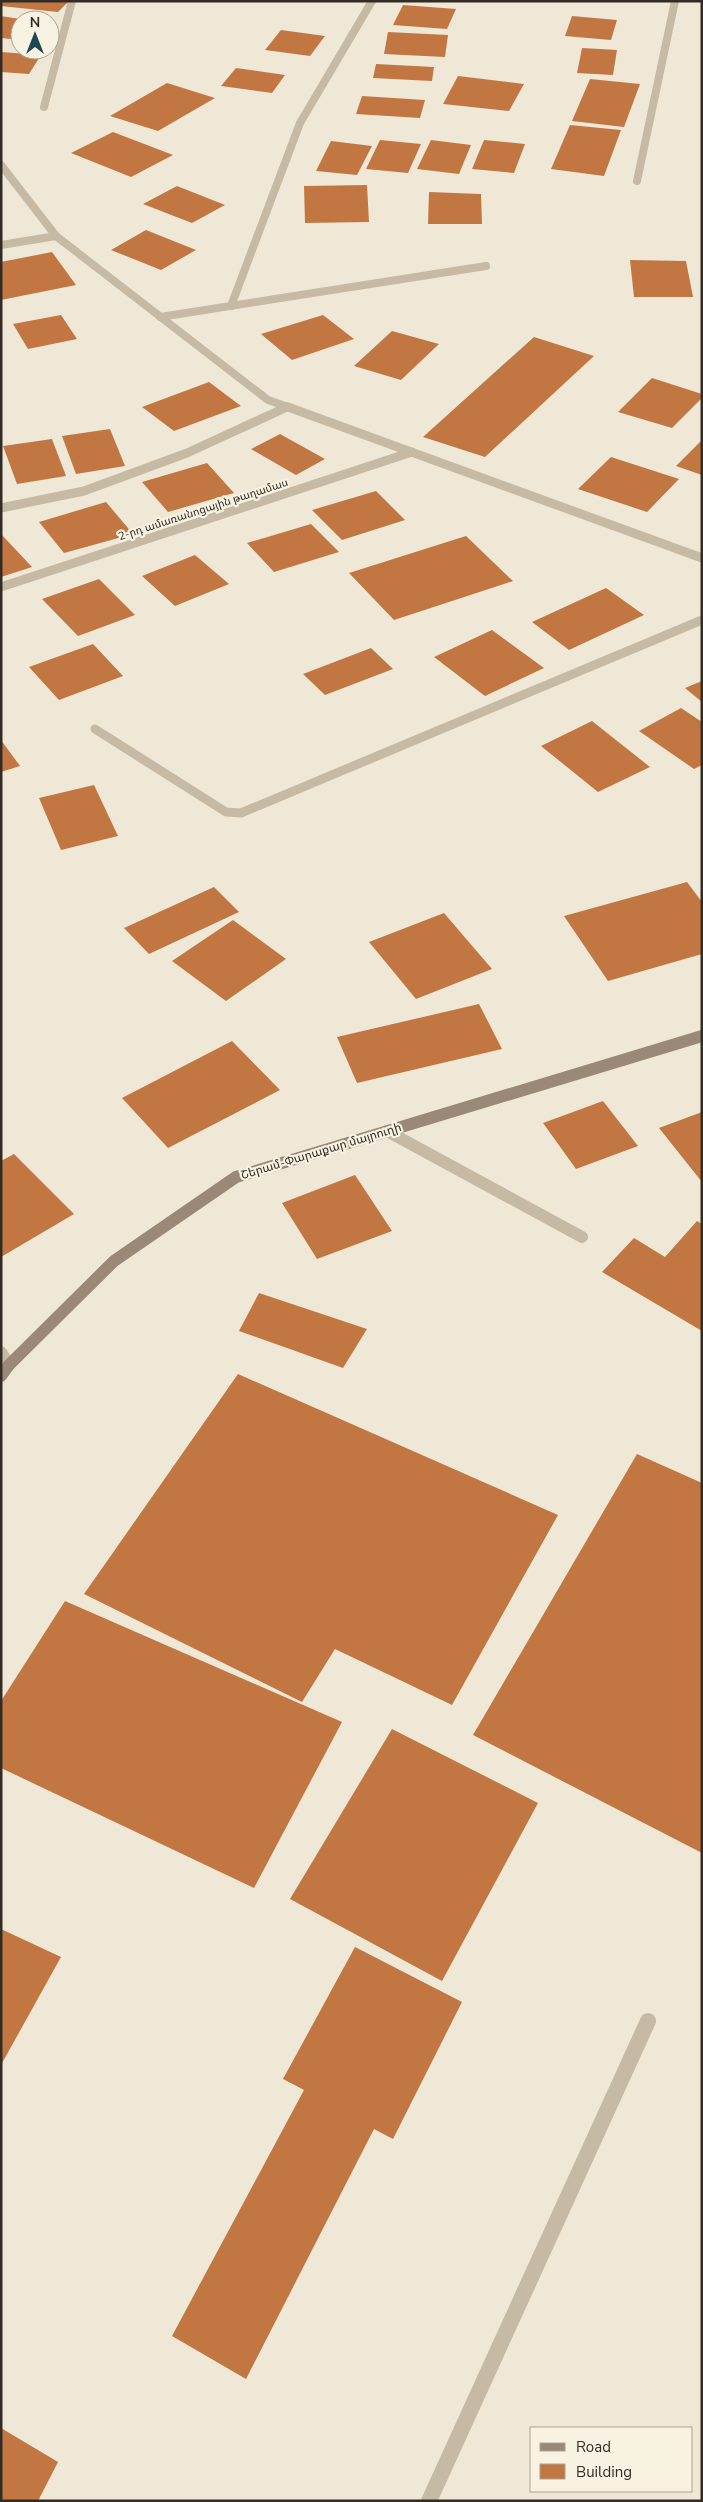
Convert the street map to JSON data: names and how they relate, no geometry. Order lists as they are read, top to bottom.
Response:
{
  "streets": {
    "street": ["2-րդ ամառանոցային թաղամաս", "Շերամ-Փարաքար մայրուղի"]
  },
  "legend": ["Road", "Building"],
  "north": "top"
}
